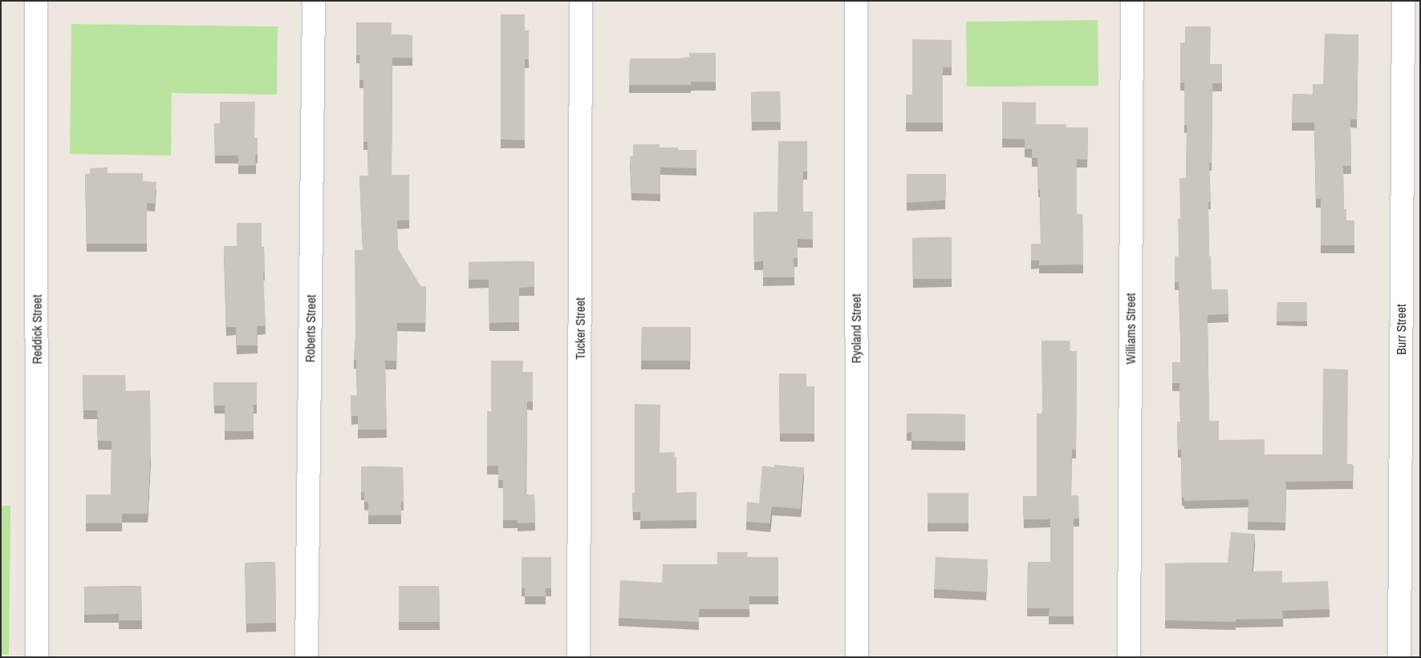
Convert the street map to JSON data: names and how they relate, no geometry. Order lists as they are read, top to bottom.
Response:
{
  "streets": {
    "street": [
      "Roberts Street",
      "Tucker Street",
      "Ryoland Street",
      "Williams Street",
      "Reddick Street",
      "Burr Street"
    ]
  }
}
